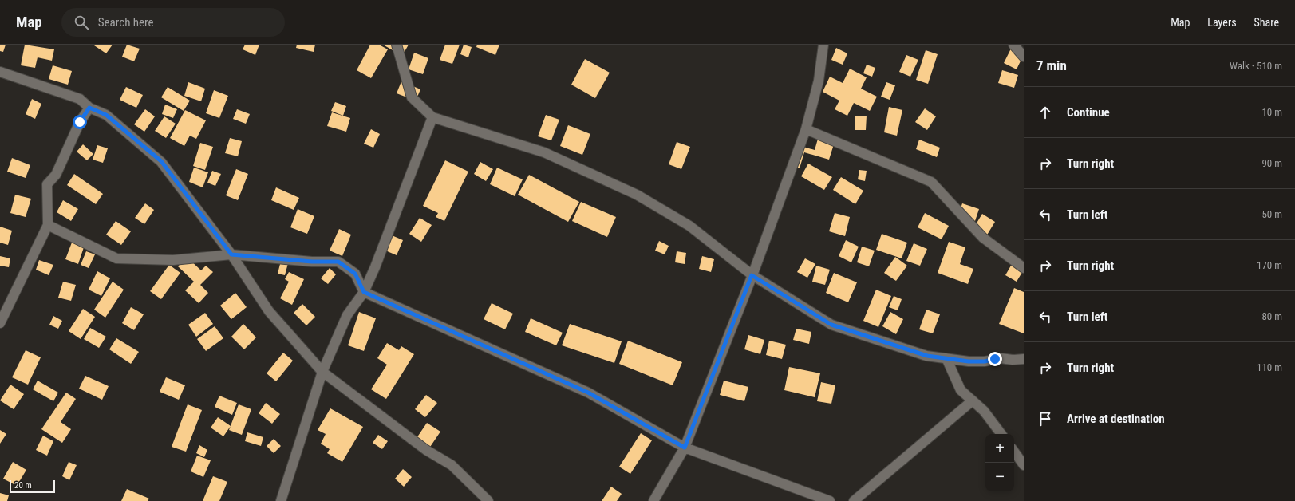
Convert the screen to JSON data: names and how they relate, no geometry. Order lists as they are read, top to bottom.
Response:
{
  "scale_bar": "20 m",
  "page": {
    "header": "Map",
    "search": "Search here",
    "nav": ["Map", "Layers", "Share"],
    "heading": ["7 min", "Walk · 510 m"],
    "list": [
      ["Continue", "10 m"],
      ["Turn right", "90 m"],
      ["Turn left", "50 m"],
      ["Turn right", "170 m"],
      ["Turn left", "80 m"],
      ["Turn right", "110 m"],
      "Arrive at destination"
    ],
    "map_buttons": ["+", "−"],
    "scale": "20 m"
  }
}
